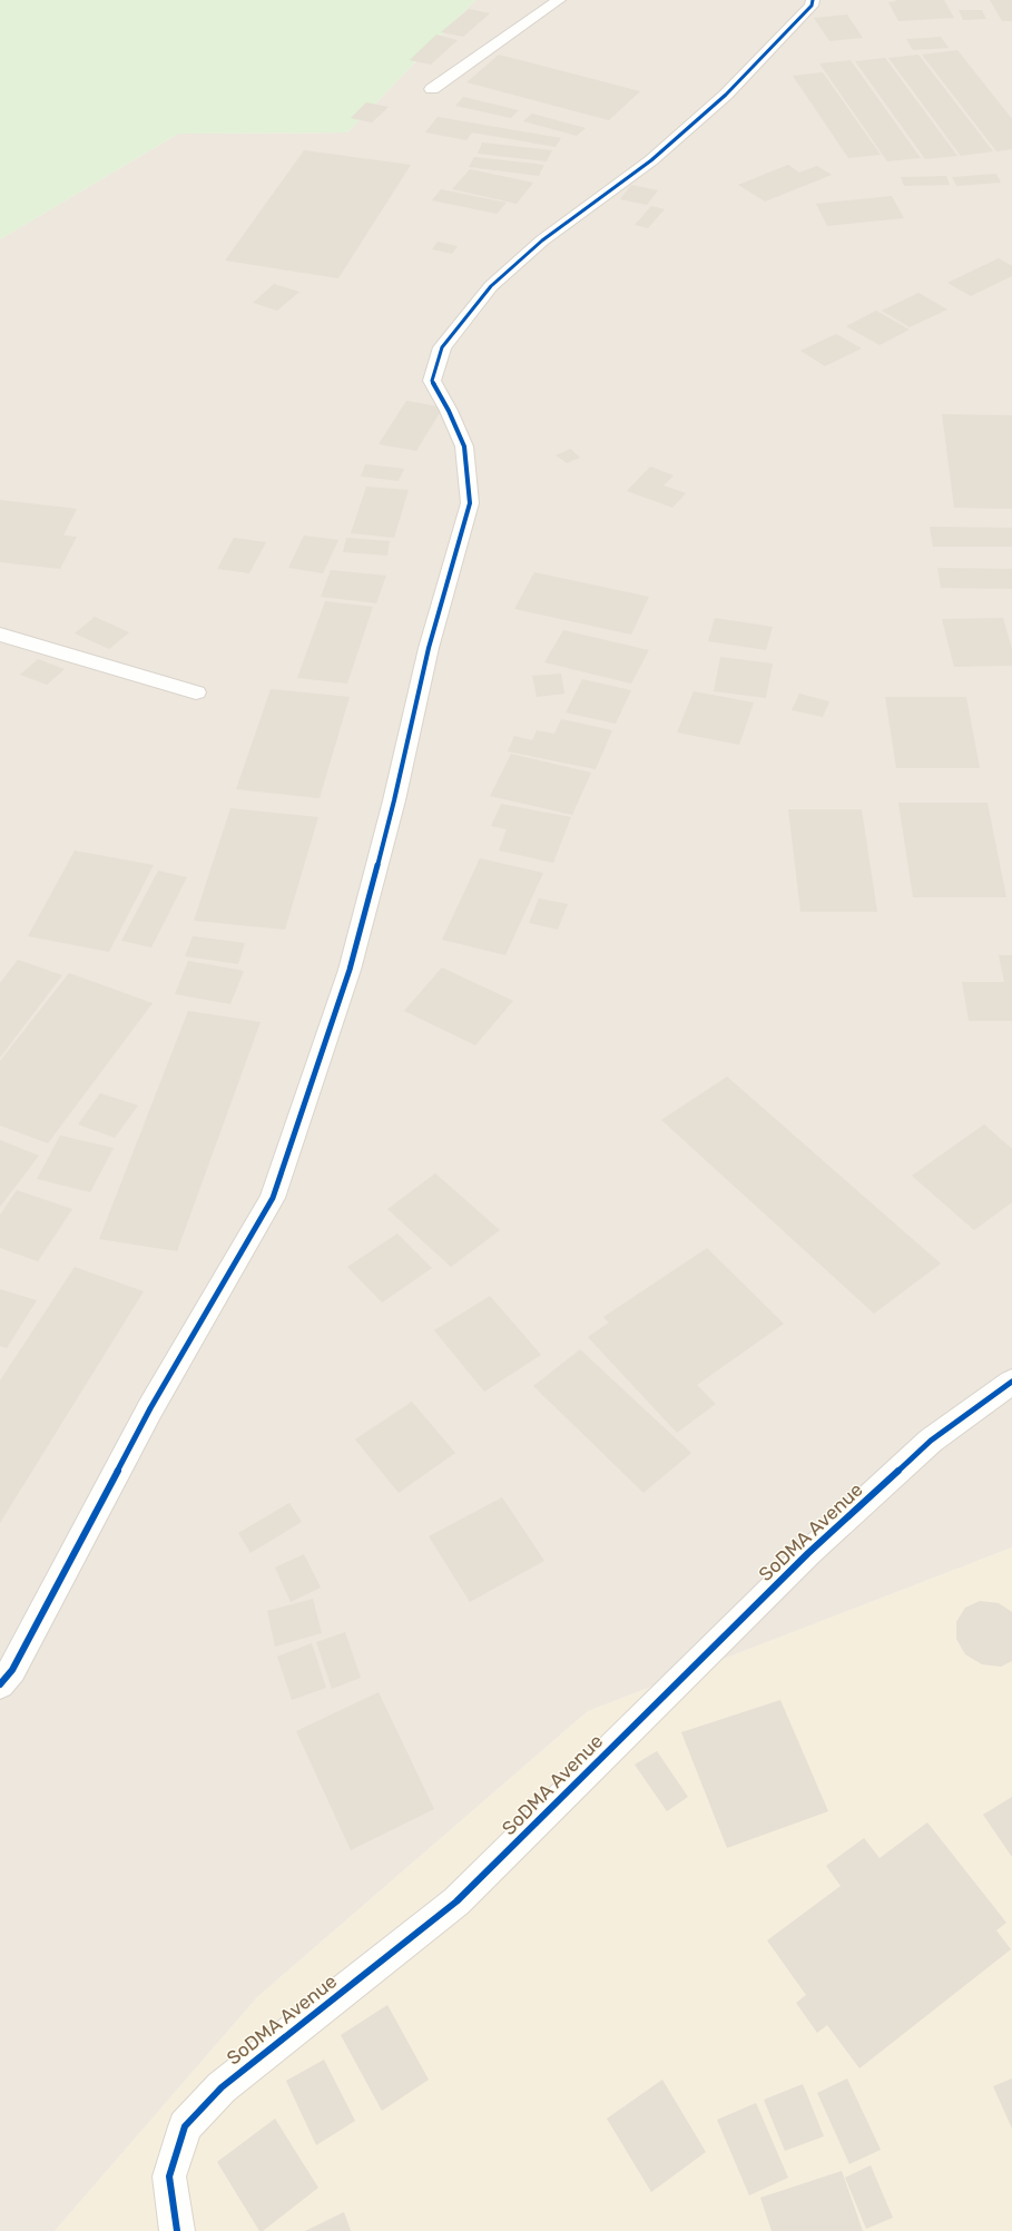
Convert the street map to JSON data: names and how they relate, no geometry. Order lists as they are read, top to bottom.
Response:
{
  "streets": {
    "street": ["SoDMA Avenue"]
  }
}
